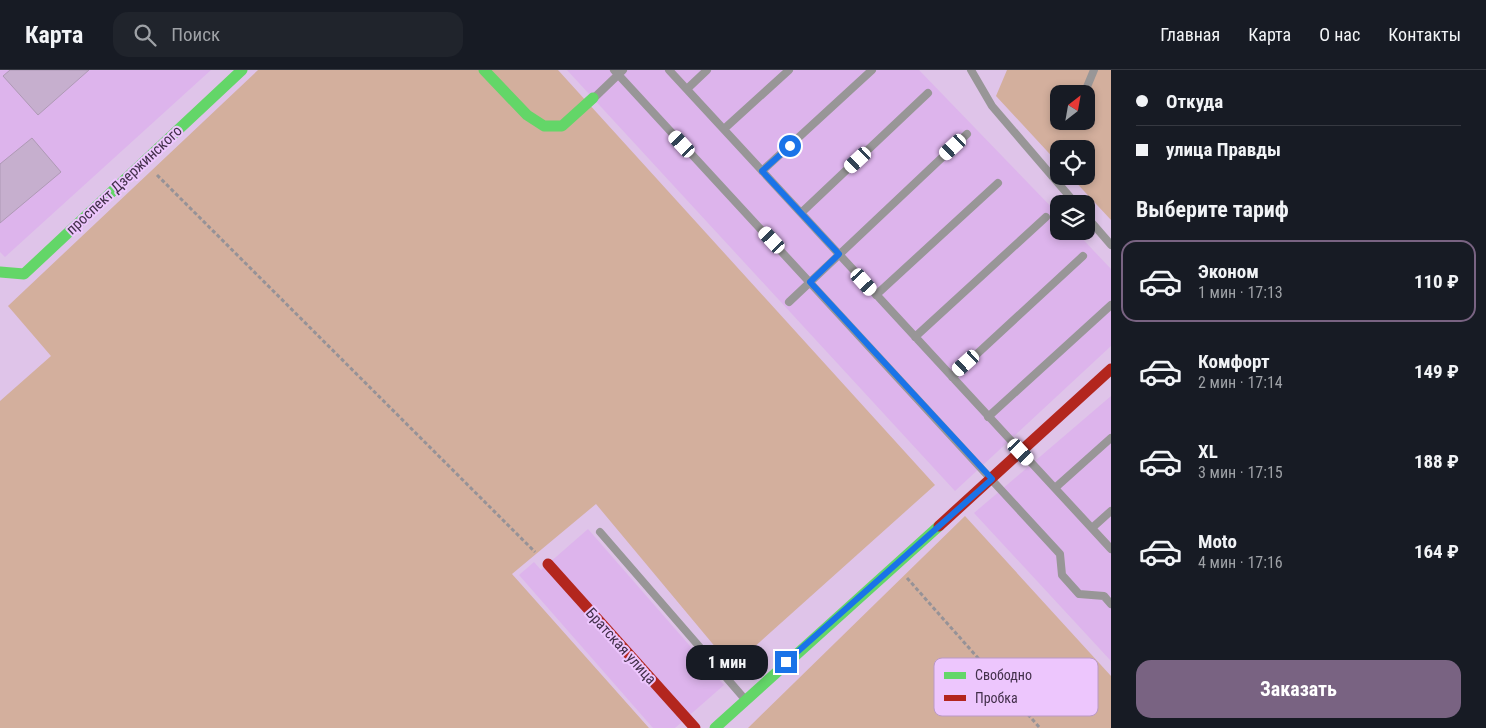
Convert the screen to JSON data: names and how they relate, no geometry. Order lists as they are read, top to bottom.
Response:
{
  "streets": {
    "street": ["проспект Дзержинского", "Братская улица"]
  },
  "legend": ["Свободно", "Пробка"],
  "north": "top right",
  "page": {
    "header": "Карта",
    "search": "Поиск",
    "nav": [
      "Главная",
      "Карта",
      "О нас",
      "Контакты"
    ],
    "banner": ["Откуда", "улица Правды"],
    "heading": "Выберите тариф",
    "list": [
      {
        "name": "Эконом",
        "note": "1 мин · 17:13",
        "value": "110 ₽"
      },
      {
        "name": "Комфорт",
        "note": "2 мин · 17:14",
        "value": "149 ₽"
      },
      {
        "name": "XL",
        "note": "3 мин · 17:15",
        "value": "188 ₽"
      },
      {
        "name": "Moto",
        "note": "4 мин · 17:16",
        "value": "164 ₽"
      }
    ],
    "bubble": "1 мин",
    "buttons": "Заказать"
  }
}
